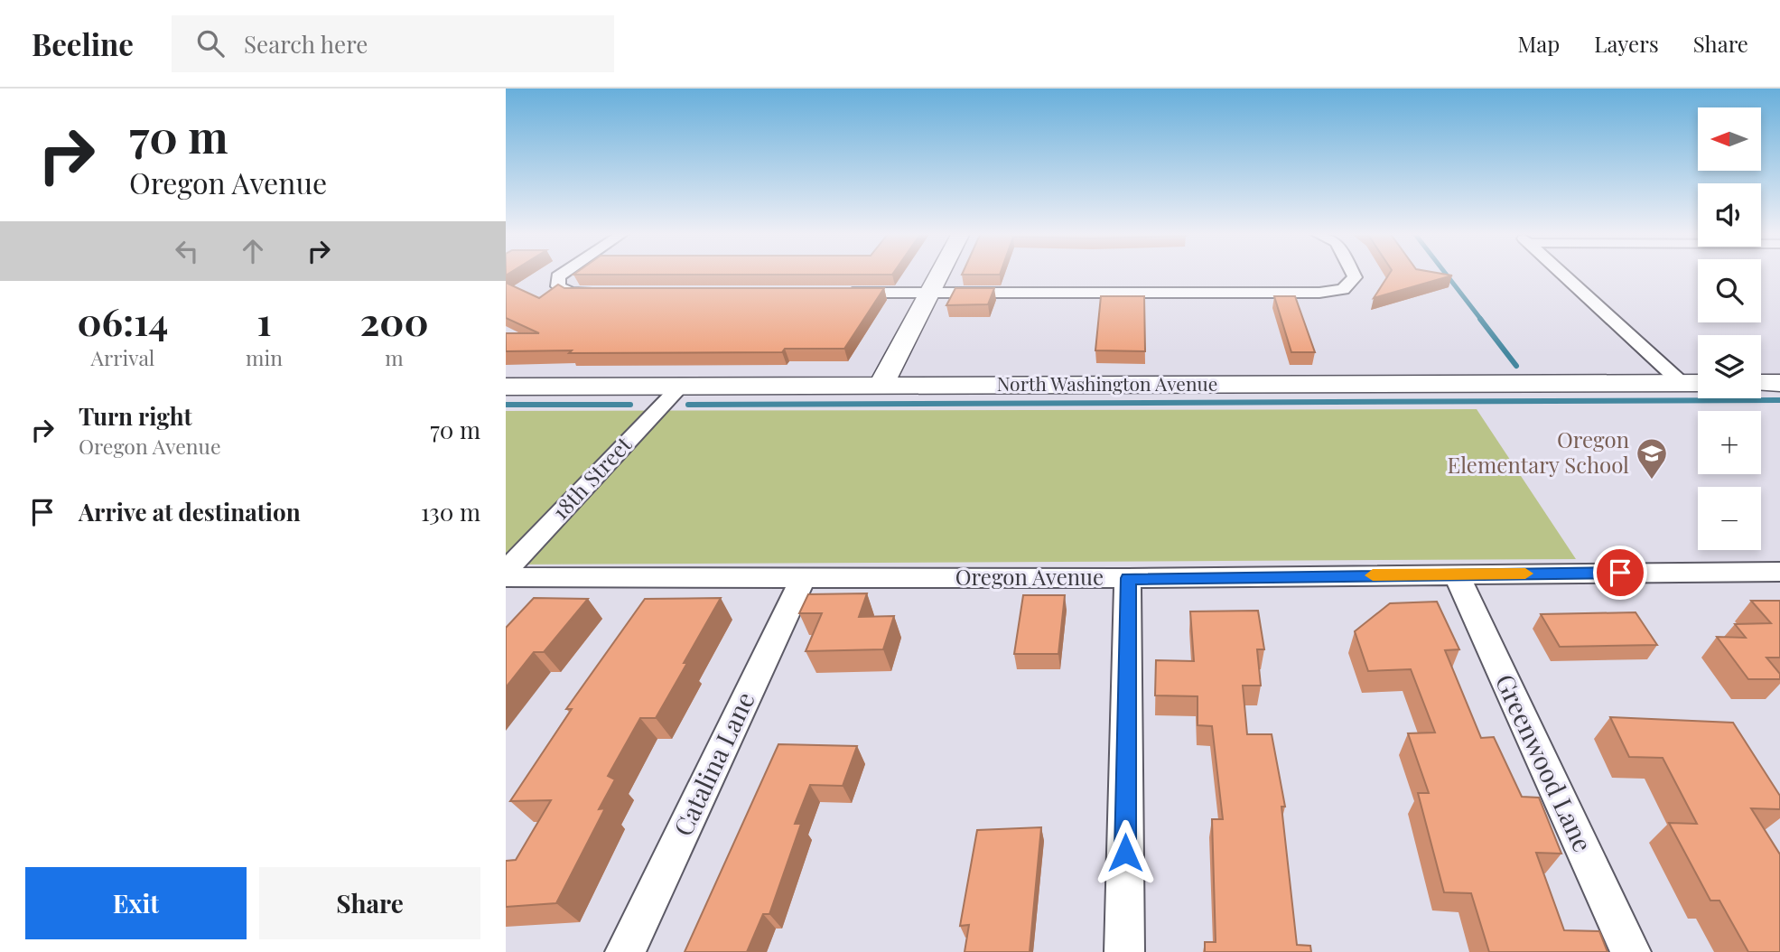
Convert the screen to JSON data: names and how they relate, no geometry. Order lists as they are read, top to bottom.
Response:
{
  "streets": {
    "main road": ["North Washington Avenue"],
    "street": [
      "18th Street",
      "Oregon Avenue",
      "Greenwood Lane",
      "Catalina Lane"
    ]
  },
  "crossings": [
    ["North Washington Avenue", "18th Street"],
    ["Oregon Avenue", "Greenwood Lane"],
    ["Oregon Avenue", "Catalina Lane"]
  ],
  "places": {
    "school or university": ["Oregon Elementary School"]
  },
  "north": "left",
  "page": {
    "header": "Beeline",
    "search": "Search here",
    "nav": ["Map", "Layers", "Share"],
    "turn": ["70 m", "Oregon Avenue"],
    "map_buttons": ["+", "−"],
    "eta": [
      "06:14",
      "Arrival",
      "1",
      "min",
      "200",
      "m"
    ],
    "list": [
      {
        "name": "Turn right",
        "note": "Oregon Avenue",
        "value": "70 m"
      },
      {
        "name": "Arrive at destination",
        "value": "130 m"
      }
    ],
    "buttons": ["Exit", "Share"]
  }
}
